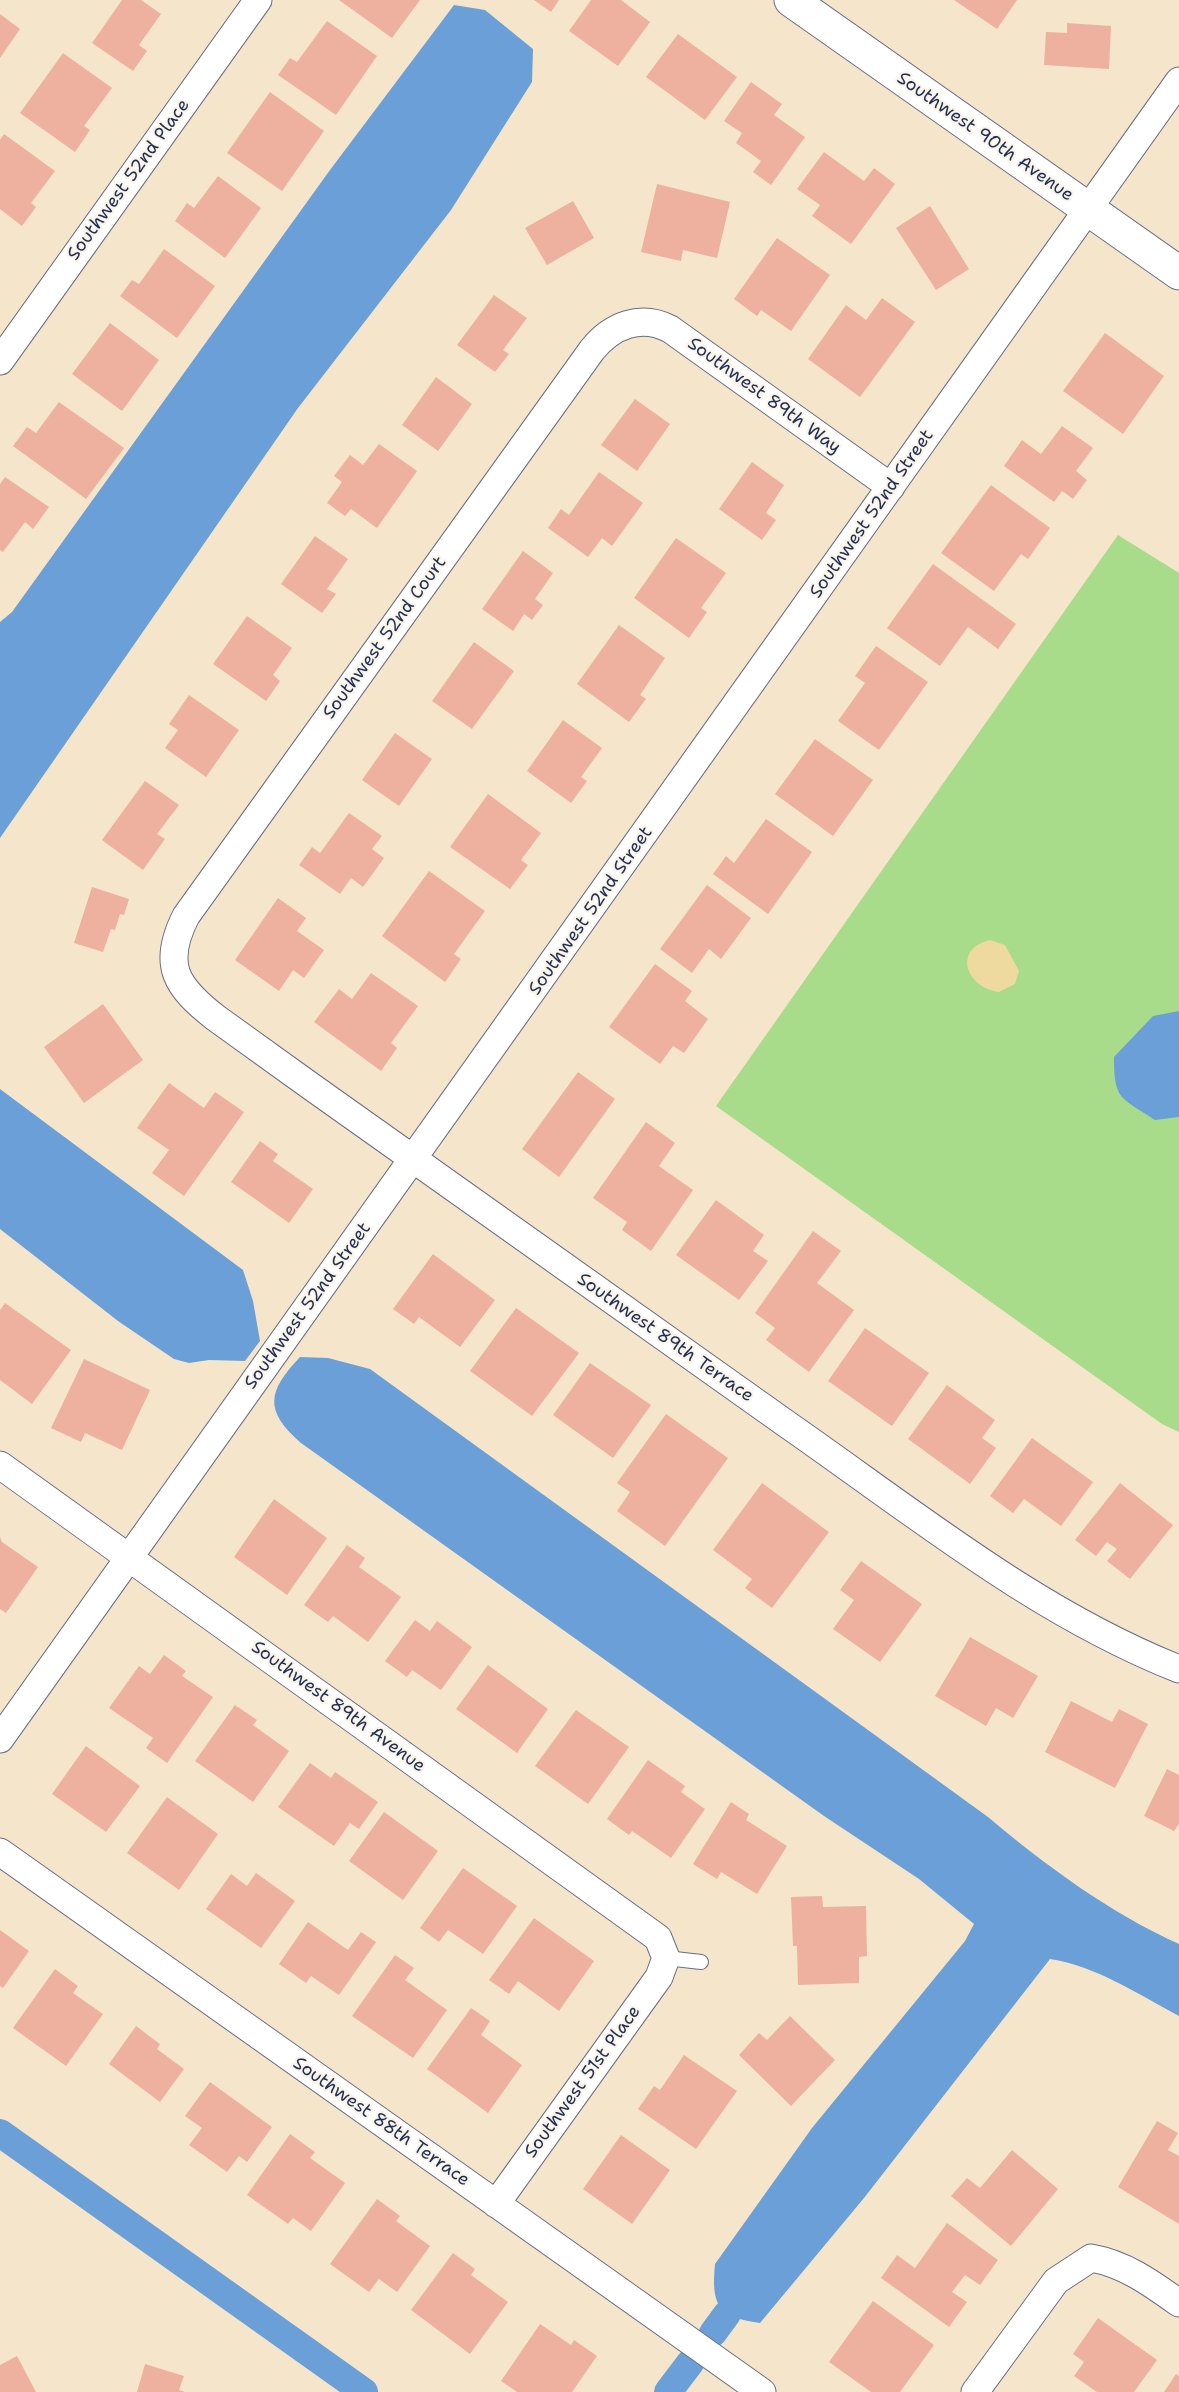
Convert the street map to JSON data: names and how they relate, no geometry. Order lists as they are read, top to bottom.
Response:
{
  "streets": {
    "street": [
      "Southwest 90th Avenue",
      "Southwest 52nd Place",
      "Southwest 89th Way",
      "Southwest 52nd Street",
      "Southwest 52nd Court",
      "Southwest 89th Terrace",
      "Southwest 89th Avenue",
      "Southwest 51st Place",
      "Southwest 88th Terrace"
    ]
  },
  "crossings": [
    ["Southwest 90th Avenue", "Southwest 52nd Street"],
    ["Southwest 89th Way", "Southwest 52nd Street"],
    ["Southwest 89th Way", "Southwest 52nd Court"],
    ["Southwest 52nd Street", "Southwest 89th Terrace"],
    ["Southwest 52nd Street", "Southwest 89th Avenue"],
    ["Southwest 52nd Court", "Southwest 89th Terrace"],
    ["Southwest 89th Avenue", "Southwest 51st Place"],
    ["Southwest 51st Place", "Southwest 88th Terrace"]
  ]
}
